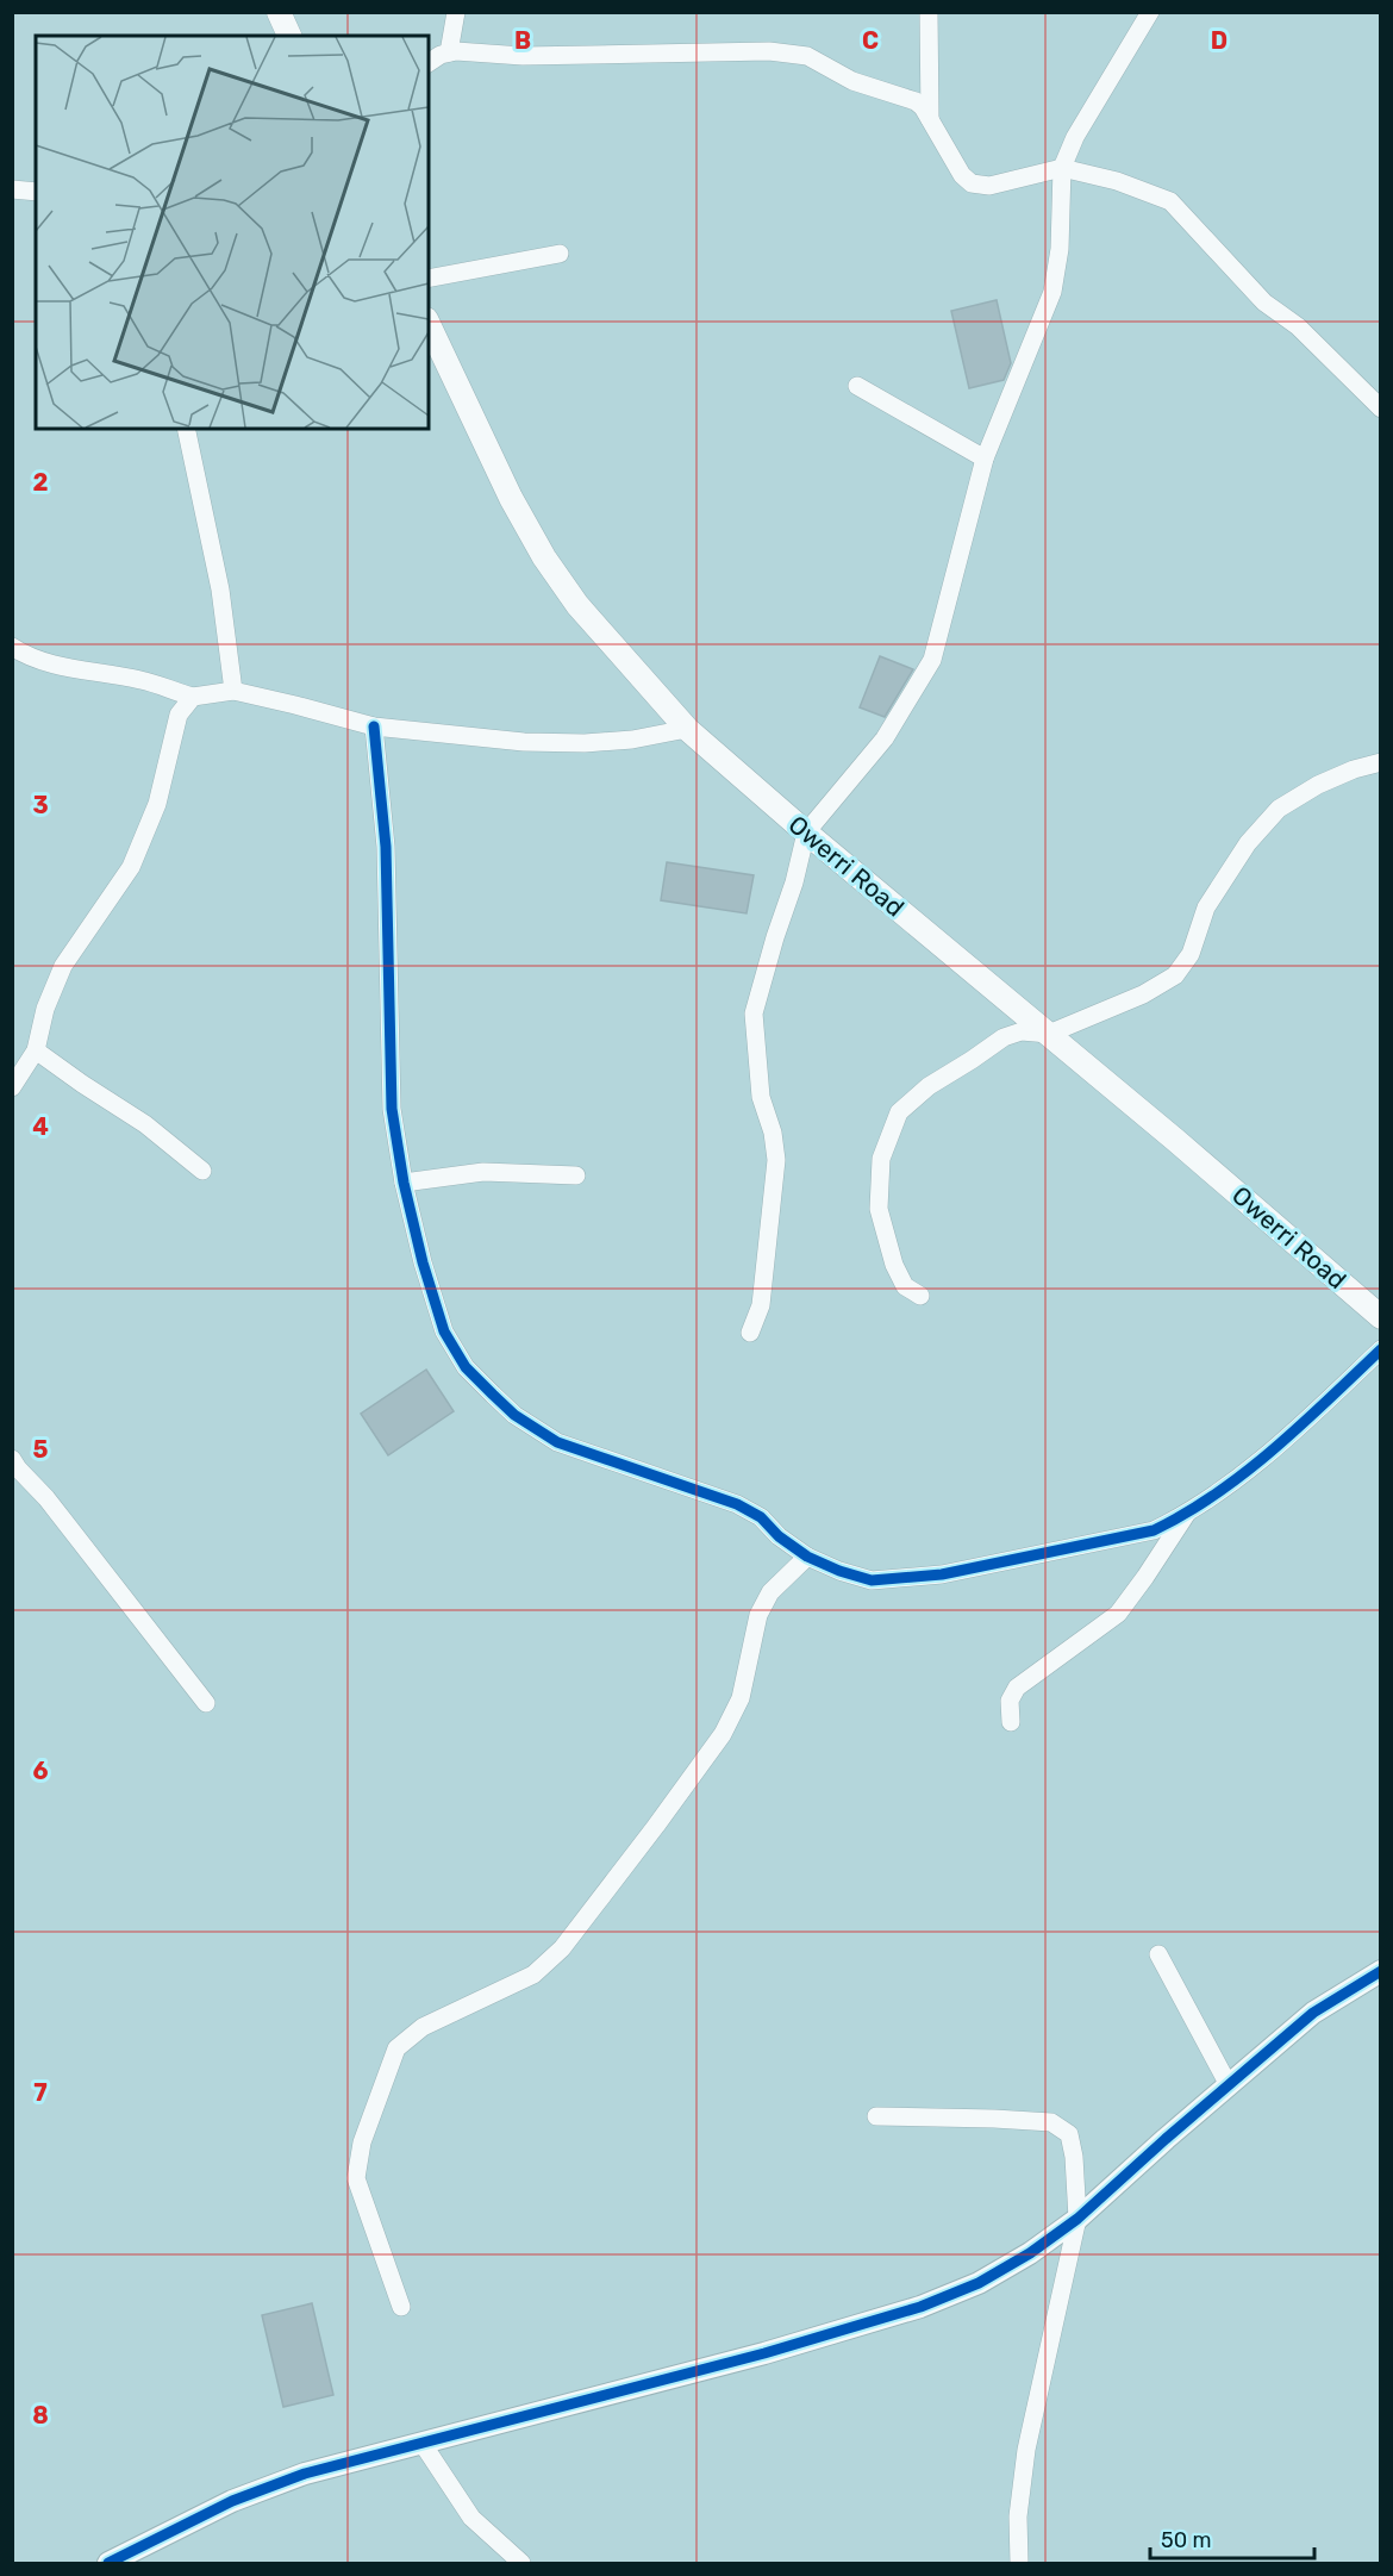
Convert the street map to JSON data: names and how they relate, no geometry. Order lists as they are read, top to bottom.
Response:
{
  "streets": {
    "main road": ["Owerri Road"]
  },
  "scale_bar": "50 m",
  "grid": {
    "columns": ["B", "C", "D"],
    "rows": [
      "2",
      "3",
      "4",
      "5",
      "6",
      "7",
      "8"
    ]
  }
}
